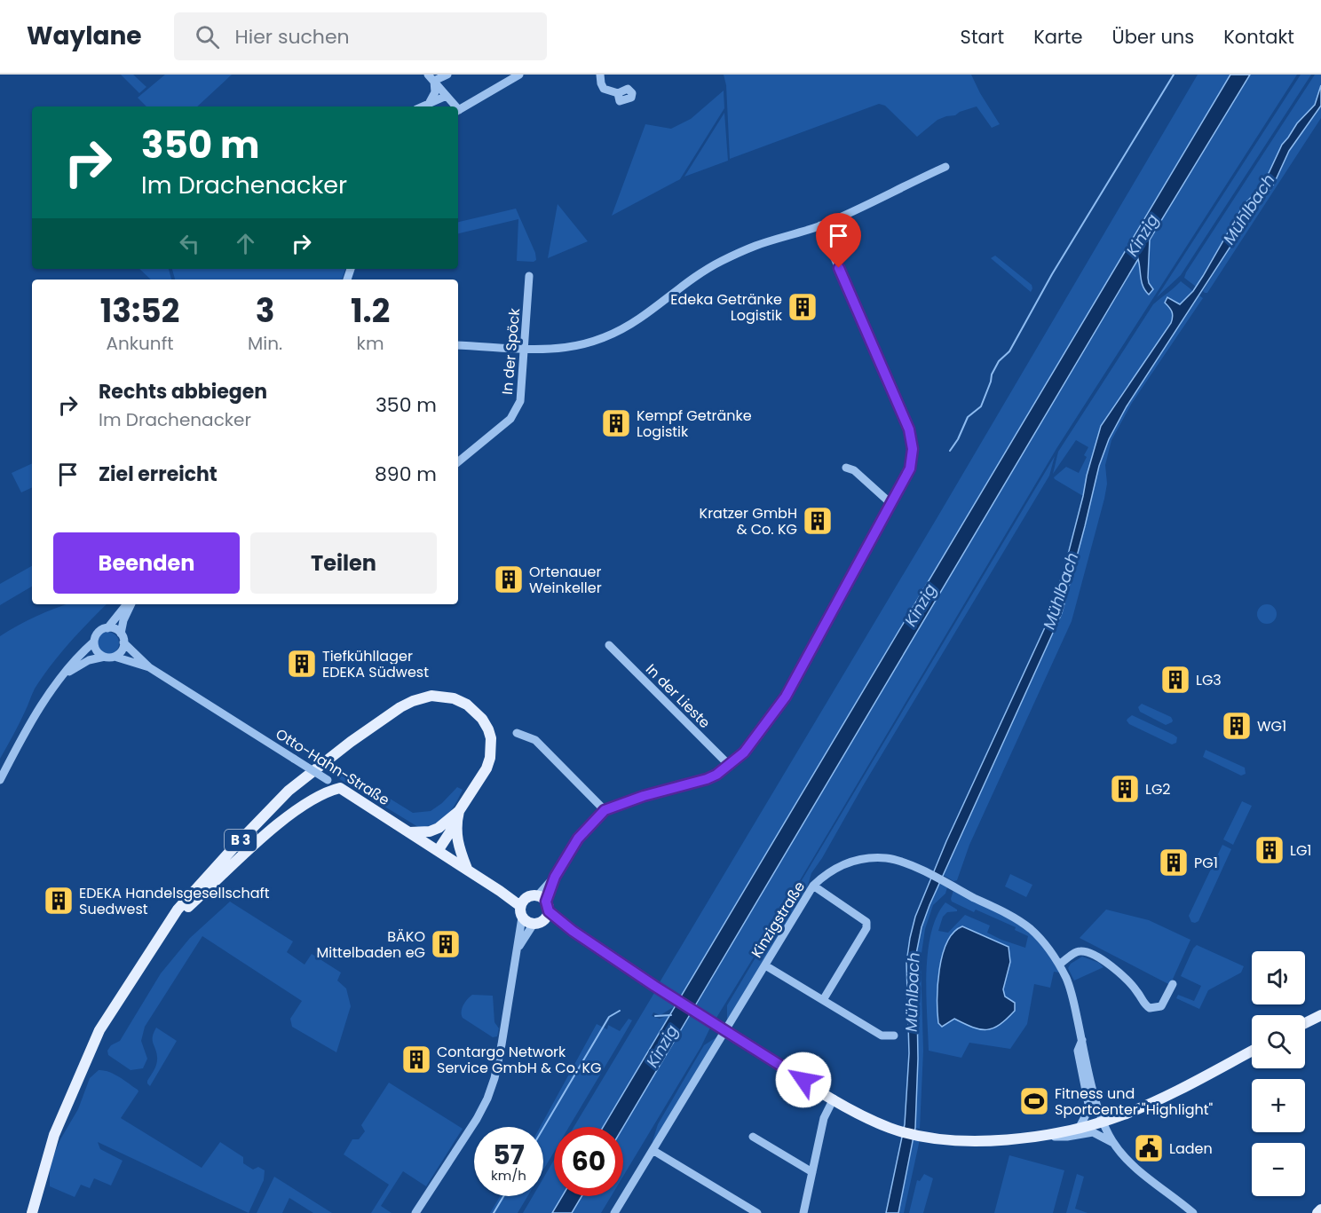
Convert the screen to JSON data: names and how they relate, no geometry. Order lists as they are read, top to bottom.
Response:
{
  "streets": {
    "main road": ["Otto-Hahn-Straße", "B 3"],
    "street": ["In der Spöck", "In der Lieste", "Kinzigstraße"]
  },
  "crossings": [
    ["Otto-Hahn-Straße", "B 3"],
    ["Otto-Hahn-Straße", "Kinzigstraße"]
  ],
  "water": ["Mühlbach", "Kinzig"],
  "places": {
    "building": [
      "Edeka Getränke Logistik",
      "Kempf Getränke Logistik",
      "Kratzer GmbH & Co. KG",
      "Ortenauer Weinkeller",
      "Tiefkühllager EDEKA Südwest",
      "LG3",
      "WG1",
      "LG2",
      "LG1",
      "PG1",
      "EDEKA Handelsgesellschaft Suedwest",
      "BÄKO Mittelbaden eG",
      "Contargo Network Service GmbH & Co. KG"
    ],
    "sports": ["Fitness und Sportcenter \"Highlight\""],
    "public building": ["Laden"]
  },
  "page": {
    "header": "Waylane",
    "search": "Hier suchen",
    "nav": [
      "Start",
      "Karte",
      "Über uns",
      "Kontakt"
    ],
    "turn": ["350 m", "Im Drachenacker"],
    "eta": [
      "13:52",
      "Ankunft",
      "3",
      "Min.",
      "1.2",
      "km"
    ],
    "list": [
      {
        "name": "Rechts abbiegen",
        "note": "Im Drachenacker",
        "value": "350 m"
      },
      {
        "name": "Ziel erreicht",
        "value": "890 m"
      }
    ],
    "buttons": ["Beenden", "Teilen"],
    "map_buttons": ["+", "−"],
    "speed": "57 km/h",
    "limit": "60"
  }
}
